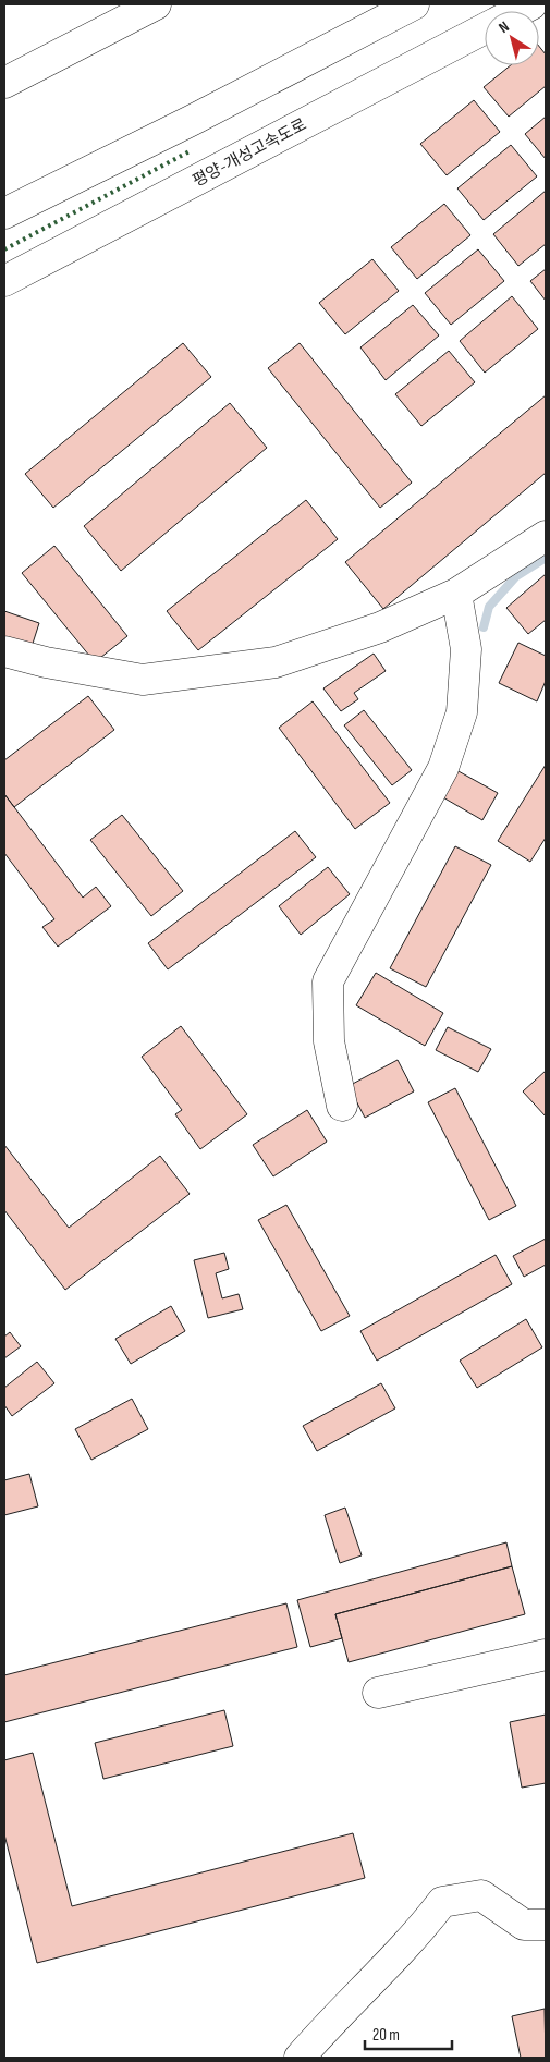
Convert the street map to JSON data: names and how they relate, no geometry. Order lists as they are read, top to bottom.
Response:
{
  "streets": {
    "main road": ["평양-개성고속도로"]
  },
  "scale_bar": "20 m",
  "north": "top left"
}
